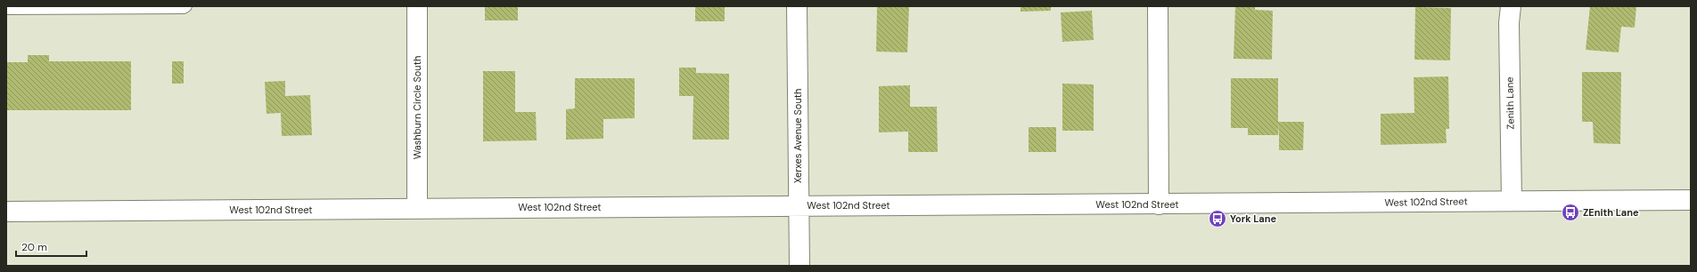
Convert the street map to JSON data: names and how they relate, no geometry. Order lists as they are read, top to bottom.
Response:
{
  "streets": {
    "street": [
      "Zenith Lane",
      "Washburn Circle South",
      "Xerxes Avenue South",
      "West 102nd Street"
    ]
  },
  "crossings": [
    ["Zenith Lane", "West 102nd Street"],
    ["Washburn Circle South", "West 102nd Street"],
    ["Xerxes Avenue South", "West 102nd Street"]
  ],
  "places": {
    "bus stop": ["ZEnith Lane", "York Lane"]
  },
  "scale_bar": "20 m"
}
